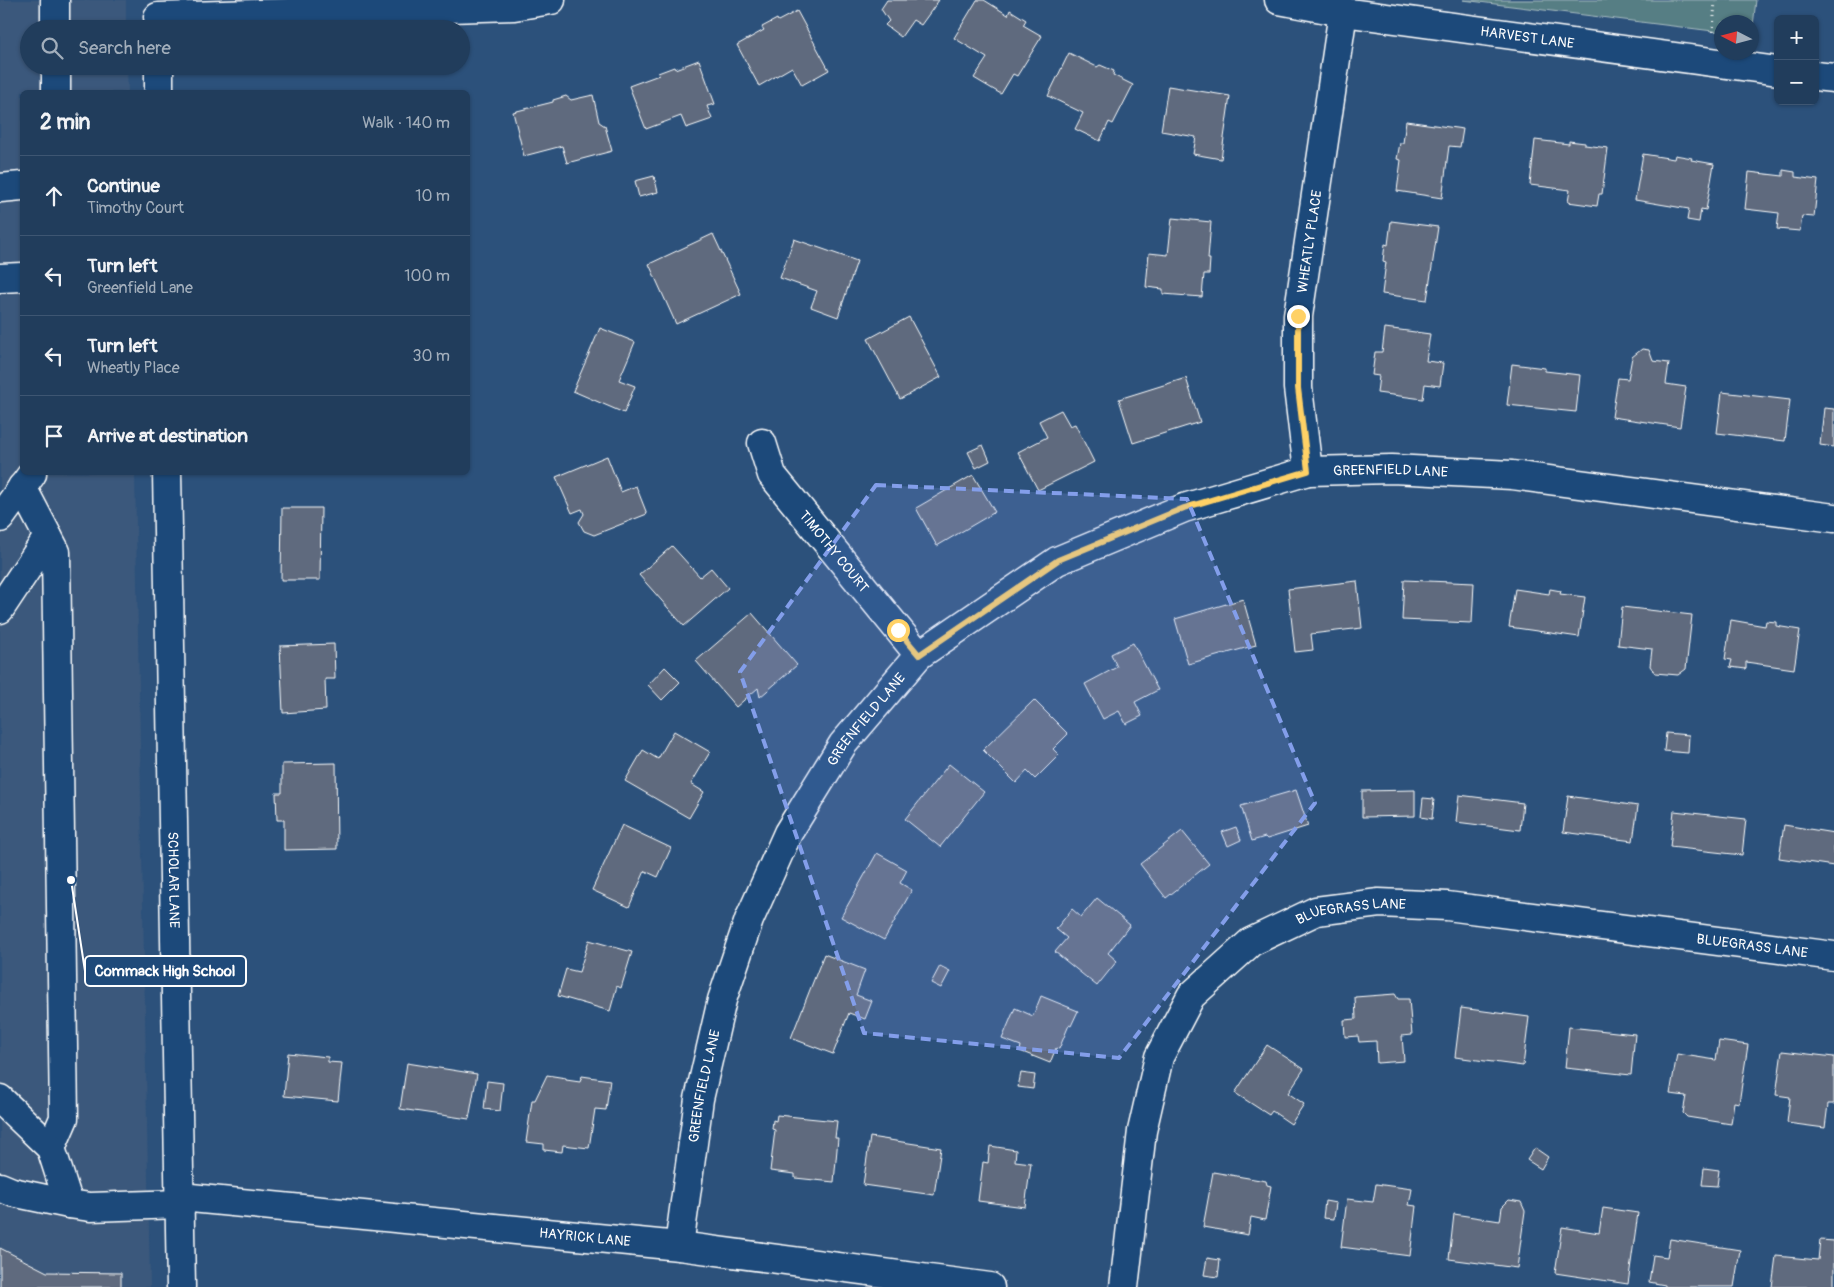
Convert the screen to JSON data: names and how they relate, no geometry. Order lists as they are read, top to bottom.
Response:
{
  "streets": {
    "street": [
      "HARVEST LANE",
      "WHEATLY PLACE",
      "GREENFIELD LANE",
      "TIMOTHY COURT",
      "SCHOLAR LANE",
      "BLUEGRASS LANE",
      "HAYRICK LANE"
    ]
  },
  "crossings": [
    ["HARVEST LANE", "WHEATLY PLACE"],
    ["WHEATLY PLACE", "GREENFIELD LANE"],
    ["GREENFIELD LANE", "TIMOTHY COURT"],
    ["GREENFIELD LANE", "HAYRICK LANE"],
    ["SCHOLAR LANE", "HAYRICK LANE"]
  ],
  "places": ["Commack High School"],
  "north": "left",
  "page": {
    "map_buttons": ["+", "−"],
    "search": "Search here",
    "heading": ["2 min", "Walk · 140 m"],
    "list": [
      ["Continue", "Timothy Court", "10 m"],
      ["Turn left", "Greenfield Lane", "100 m"],
      ["Turn left", "Wheatly Place", "30 m"],
      "Arrive at destination"
    ]
  }
}
